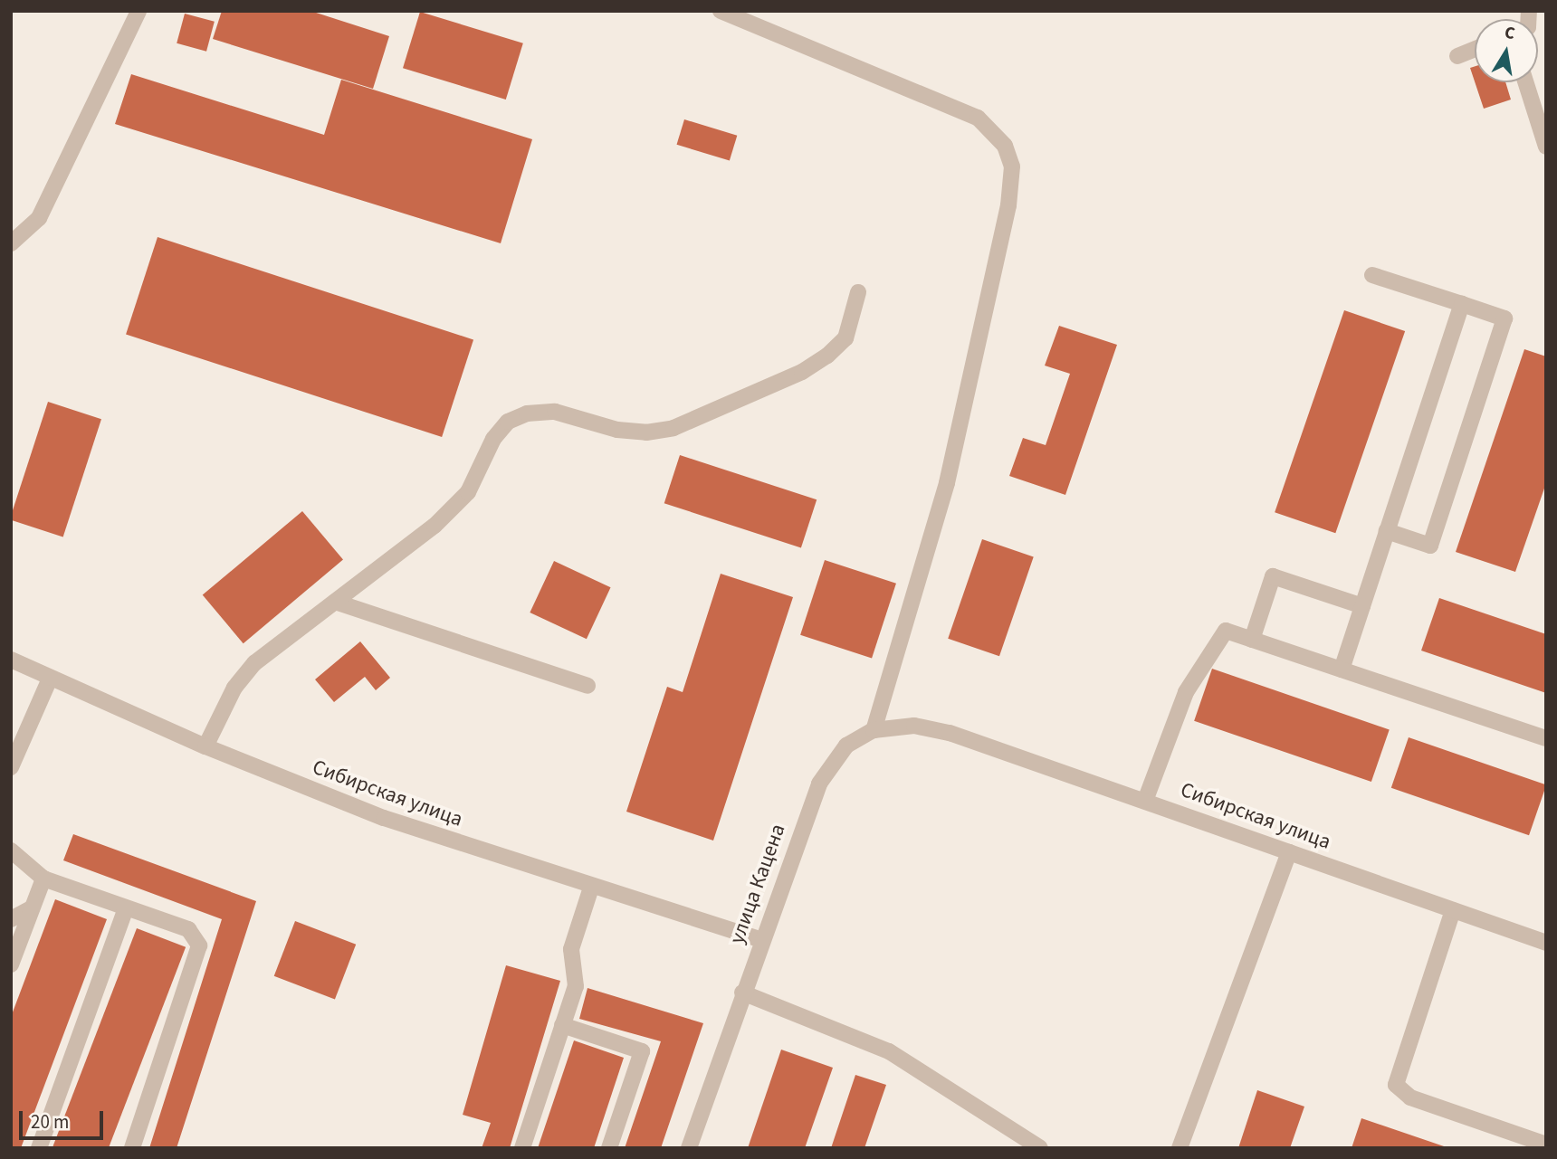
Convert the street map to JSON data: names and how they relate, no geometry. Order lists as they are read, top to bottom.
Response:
{
  "streets": {
    "street": ["Сибирская улица", "улица Кацена"]
  },
  "crossings": [
    ["Сибирская улица", "улица Кацена"]
  ],
  "scale_bar": "20 m",
  "north": "top"
}
